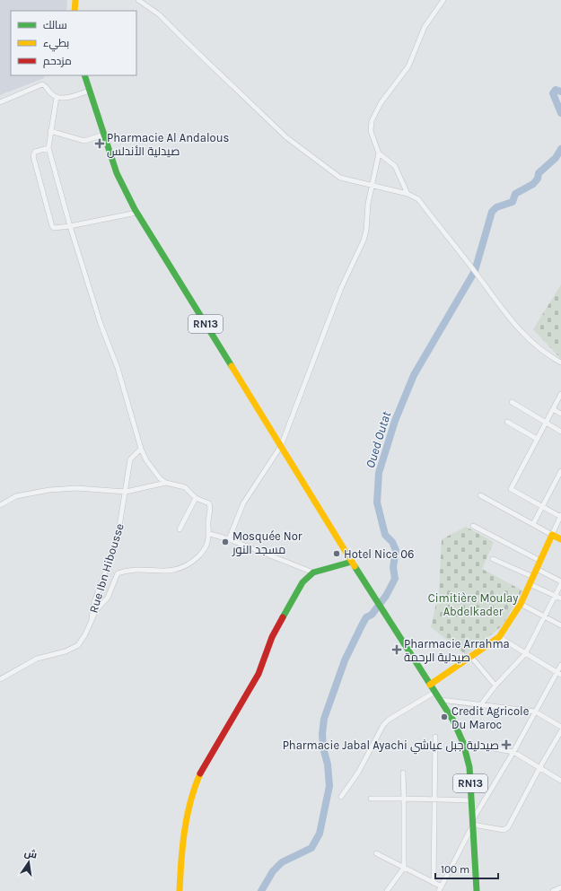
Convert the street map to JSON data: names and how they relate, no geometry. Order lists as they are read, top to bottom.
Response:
{
  "streets": {
    "main road": ["RN13"],
    "street": ["Rue Ibn Hibousse"]
  },
  "water": ["Oued Outat"],
  "parks": ["Cimitière Moulay Abdelkader"],
  "places": {
    "health": ["Pharmacie Al Andalous صيدلية الأندلس", "Pharmacie Arrahma صيدلية الرحمة", "Pharmacie Jabal Ayachi صيدلية جبل عياشي"],
    "other": ["Mosquée Nor مسجد النور", "Hotel Nice 06", "Credit Agricole Du Maroc"]
  },
  "legend": ["سالك", "بطيء", "مزدحم"],
  "scale_bar": "100 m",
  "north": "top"
}
